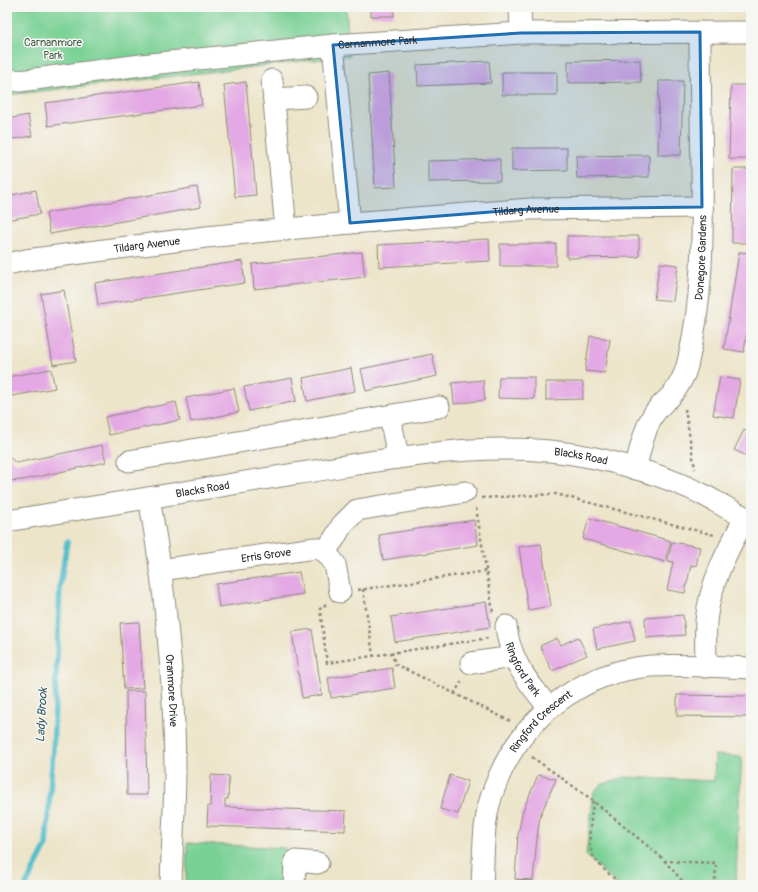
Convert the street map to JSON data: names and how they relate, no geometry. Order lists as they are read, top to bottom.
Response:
{
  "streets": {
    "street": [
      "Carnanmore Park",
      "Tildarg Avenue",
      "Donegore Gardens",
      "Blacks Road",
      "Erris Grove",
      "Ringford Park",
      "Oranmore Drive",
      "Ringford Crescent"
    ]
  },
  "crossings": [
    ["Carnanmore Park", "Donegore Gardens"],
    ["Tildarg Avenue", "Donegore Gardens"],
    ["Donegore Gardens", "Blacks Road"],
    ["Blacks Road", "Oranmore Drive"],
    ["Erris Grove", "Oranmore Drive"],
    ["Ringford Park", "Ringford Crescent"]
  ],
  "water": ["Lady Brook"],
  "parks": ["Carnanmore Park"]
}
